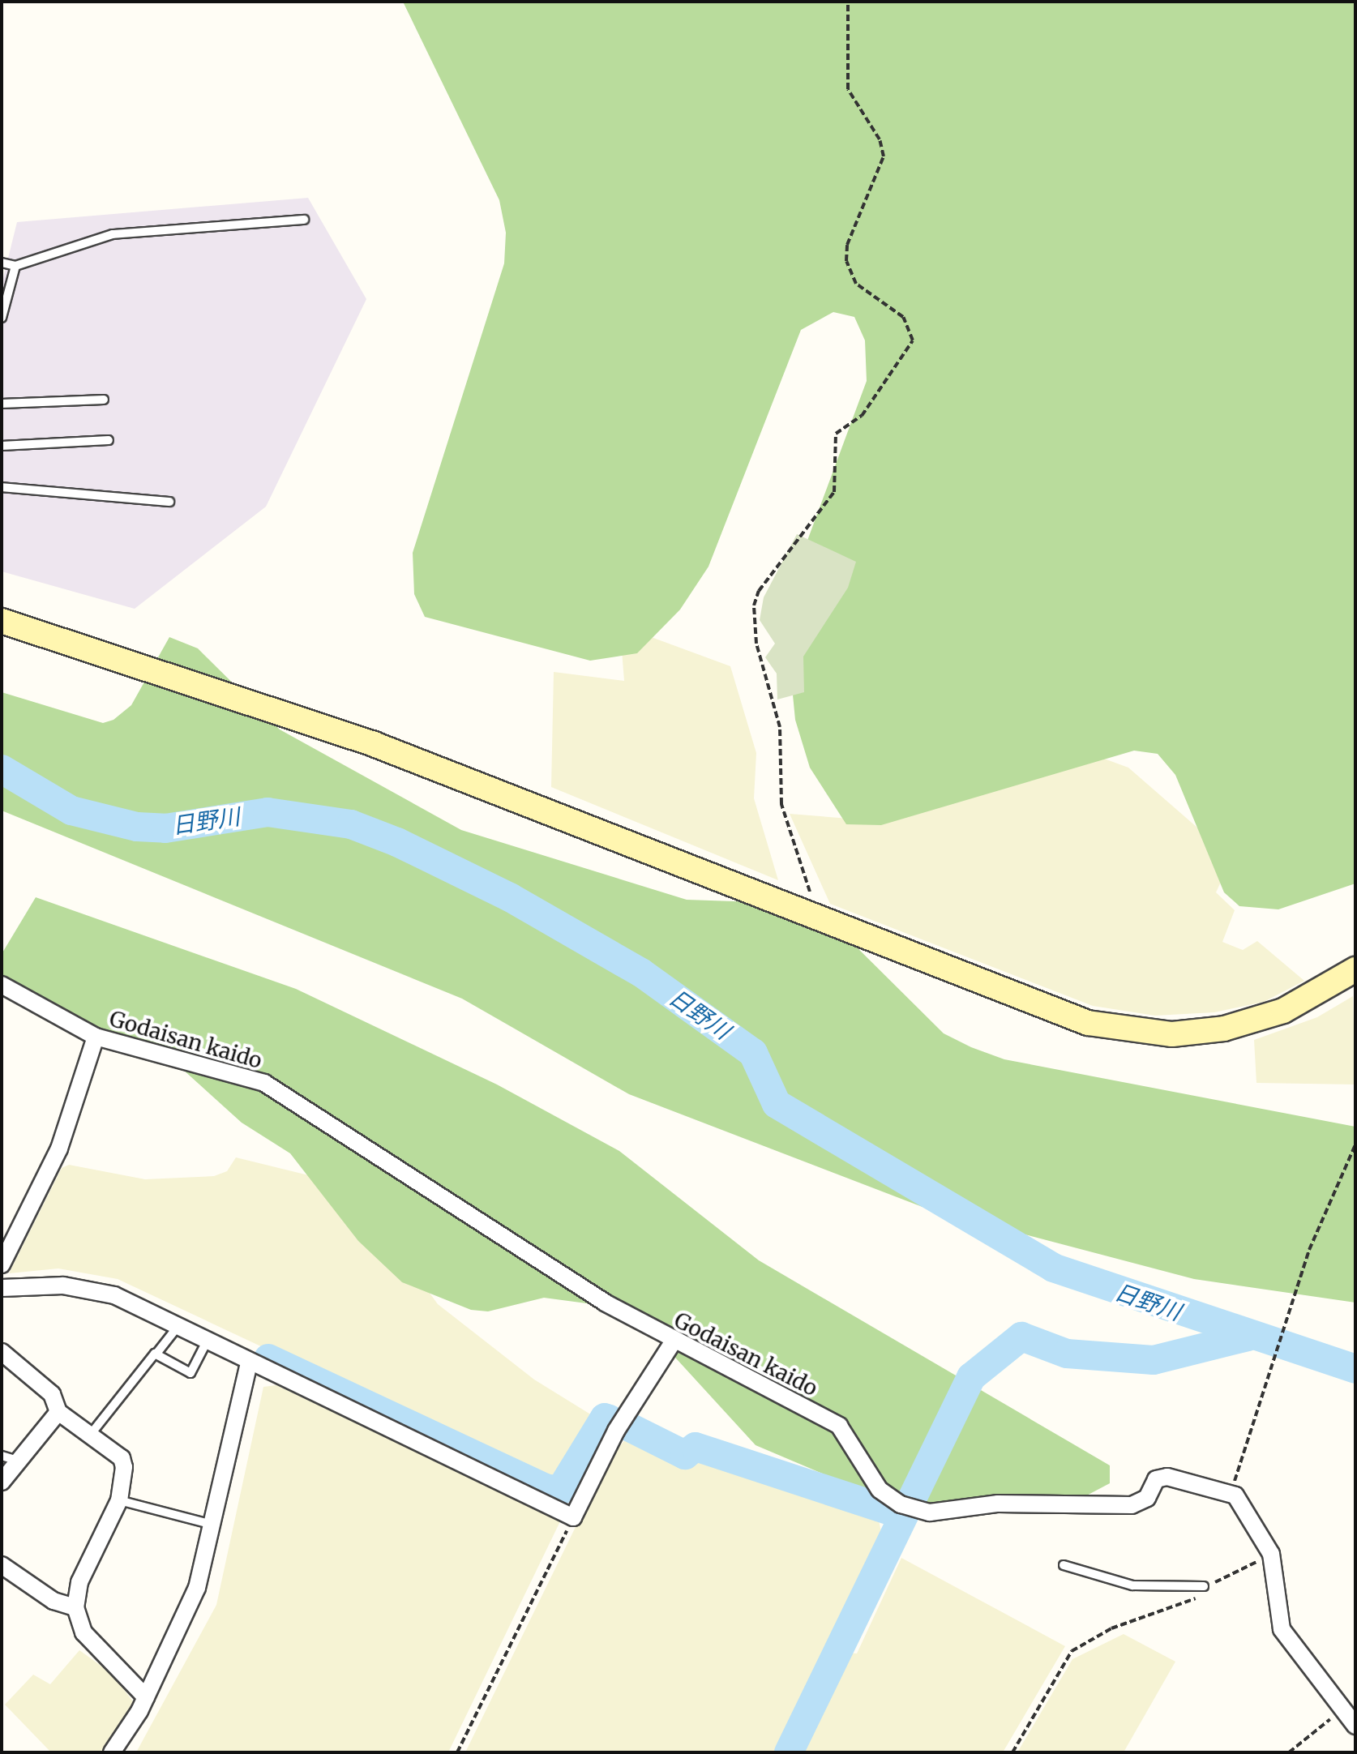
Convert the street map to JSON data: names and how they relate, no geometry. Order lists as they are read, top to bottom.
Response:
{
  "streets": {
    "street": ["Godaisan kaido"]
  },
  "water": ["日野川"]
}
